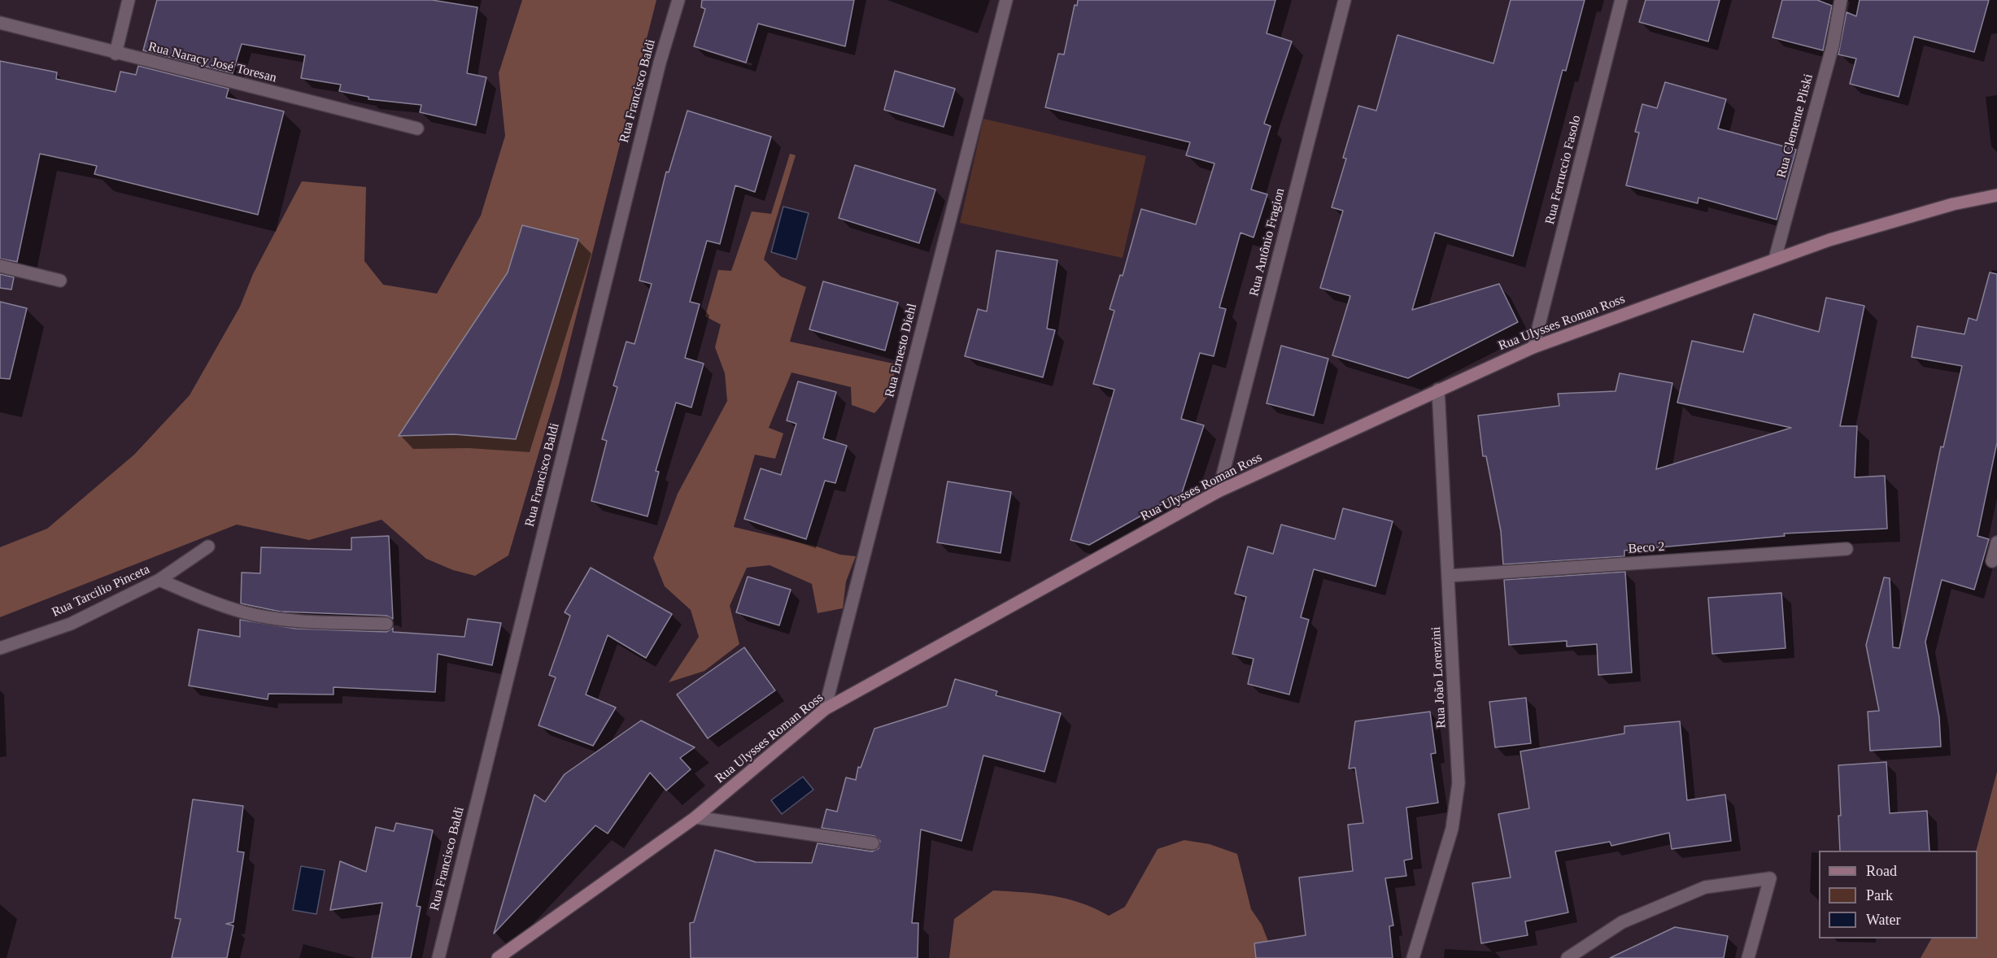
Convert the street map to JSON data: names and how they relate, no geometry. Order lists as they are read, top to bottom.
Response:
{
  "streets": {
    "street": [
      "Rua Naracy José Toresan",
      "Rua Francisco Baldi",
      "Rua Clemente Pliski",
      "Rua Ferruccio Fasolo",
      "Rua Antônio Fragion",
      "Rua Ulysses Roman Ross",
      "Rua Ernesto Diehl",
      "Beco 2",
      "Rua Tarcilio Pinceta",
      "Rua João Lorenzini"
    ]
  },
  "crossings": [
    ["Rua Clemente Pliski", "Rua Ulysses Roman Ross"],
    ["Rua Ferruccio Fasolo", "Rua Ulysses Roman Ross"],
    ["Rua Antônio Fragion", "Rua Ulysses Roman Ross"],
    ["Rua Ulysses Roman Ross", "Rua Ernesto Diehl"],
    ["Rua Ulysses Roman Ross", "Rua João Lorenzini"],
    ["Beco 2", "Rua João Lorenzini"]
  ],
  "legend": ["Road", "Park", "Water"]
}
